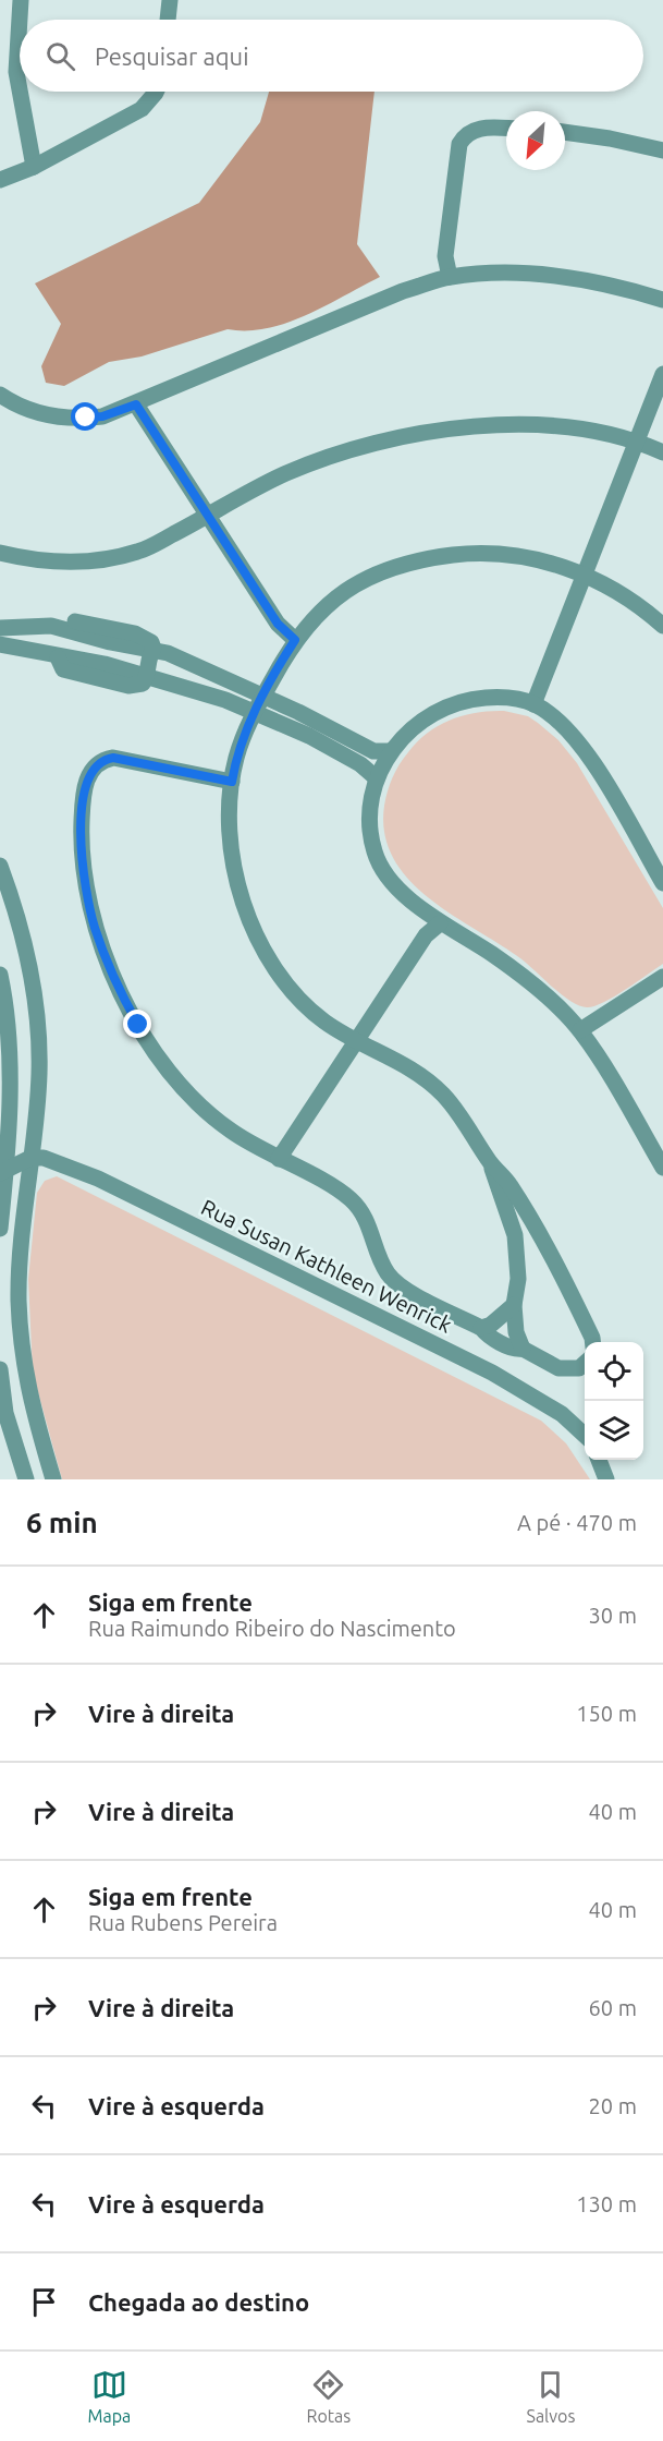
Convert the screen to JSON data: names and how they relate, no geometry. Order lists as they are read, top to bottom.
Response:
{
  "streets": {
    "street": ["Rua Susan Kathleen Wenrick"]
  },
  "north": "bottom left",
  "page": {
    "search": "Pesquisar aqui",
    "heading": ["6 min", "A pé · 470 m"],
    "list": [
      ["Siga em frente", "Rua Raimundo Ribeiro do Nascimento", "30 m"],
      ["Vire à direita", "150 m"],
      ["Vire à direita", "40 m"],
      ["Siga em frente", "Rua Rubens Pereira", "40 m"],
      ["Vire à direita", "60 m"],
      ["Vire à esquerda", "20 m"],
      ["Vire à esquerda", "130 m"],
      "Chegada ao destino"
    ],
    "nav": ["Mapa", "Rotas", "Salvos"]
  }
}
